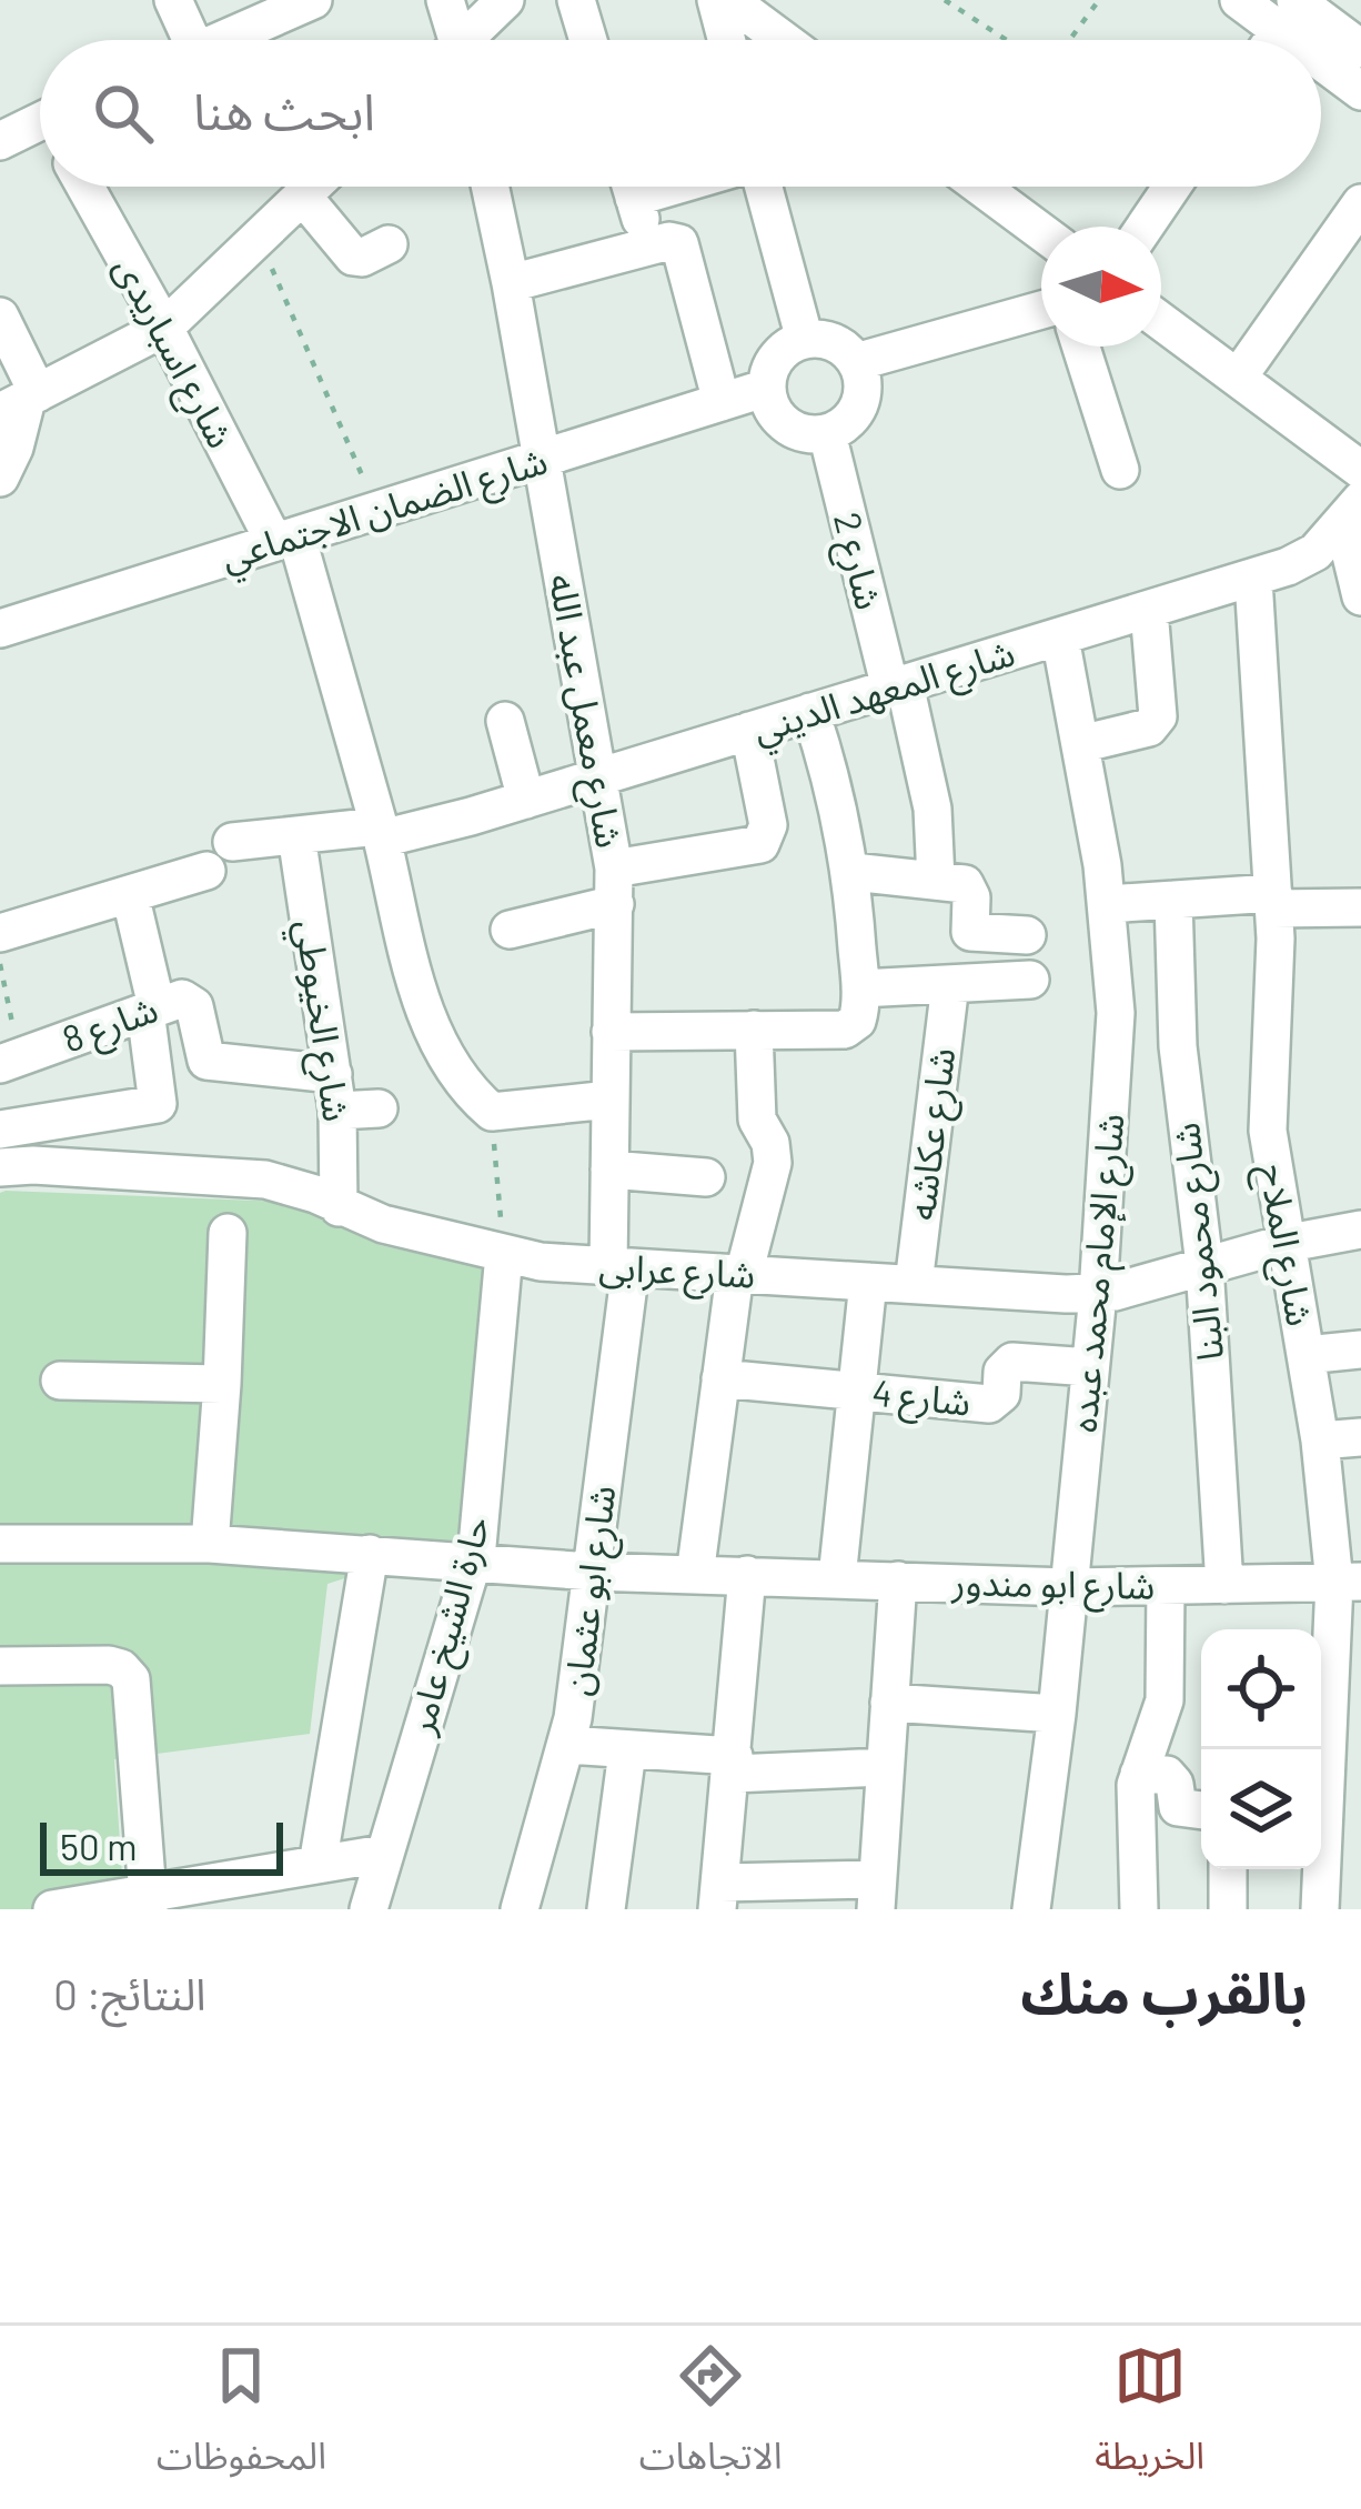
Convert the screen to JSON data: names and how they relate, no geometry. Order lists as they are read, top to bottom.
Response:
{
  "streets": {
    "street": [
      "شارع اسباريدى",
      "شارع الضمان الاجتماعي",
      "شارع 2",
      "شارع المعهد الديني",
      "شارع معمل عبد الله",
      "شارع الخيوطي",
      "شارع 8",
      "شارع عكاشه",
      "شارع محمود البنا",
      "شارع الملاح",
      "شارع عرابى",
      "شارع الإمام محمد عبده",
      "شارع 4",
      "شارع ابو مندور",
      "شارع ابو عثمان",
      "حارة الشيخ عامر"
    ]
  },
  "crossings": [
    ["شارع اسباريدى", "شارع الضمان الاجتماعي"],
    ["شارع اسباريدى", "شارع المعهد الديني"],
    ["شارع الضمان الاجتماعي", "شارع 2"],
    ["شارع الضمان الاجتماعي", "شارع معمل عبد الله"],
    ["شارع 2", "شارع المعهد الديني"],
    ["شارع المعهد الديني", "شارع معمل عبد الله"],
    ["شارع المعهد الديني", "شارع الخيوطي"],
    ["شارع المعهد الديني", "شارع الملاح"],
    ["شارع المعهد الديني", "شارع الإمام محمد عبده"],
    ["شارع معمل عبد الله", "شارع عرابى"],
    ["شارع معمل عبد الله", "شارع ابو عثمان"],
    ["شارع الخيوطي", "شارع 8"],
    ["شارع الخيوطي", "شارع عرابى"],
    ["شارع عكاشه", "شارع عرابى"],
    ["شارع محمود البنا", "شارع عرابى"],
    ["شارع محمود البنا", "شارع ابو مندور"],
    ["شارع الملاح", "شارع عرابى"],
    ["شارع الملاح", "شارع ابو مندور"],
    ["شارع عرابى", "شارع الإمام محمد عبده"],
    ["شارع عرابى", "شارع ابو عثمان"],
    ["شارع عرابى", "حارة الشيخ عامر"],
    ["شارع الإمام محمد عبده", "شارع 4"],
    ["شارع الإمام محمد عبده", "شارع ابو مندور"],
    ["شارع ابو مندور", "شارع ابو عثمان"],
    ["شارع ابو مندور", "حارة الشيخ عامر"]
  ],
  "scale_bar": "50 m",
  "north": "right",
  "page": {
    "search": "ابحث هنا",
    "scale": "50 m",
    "heading": ["بالقرب منك", "النتائج: 0"],
    "nav": ["الخريطة", "الاتجاهات", "المحفوظات"]
  }
}
